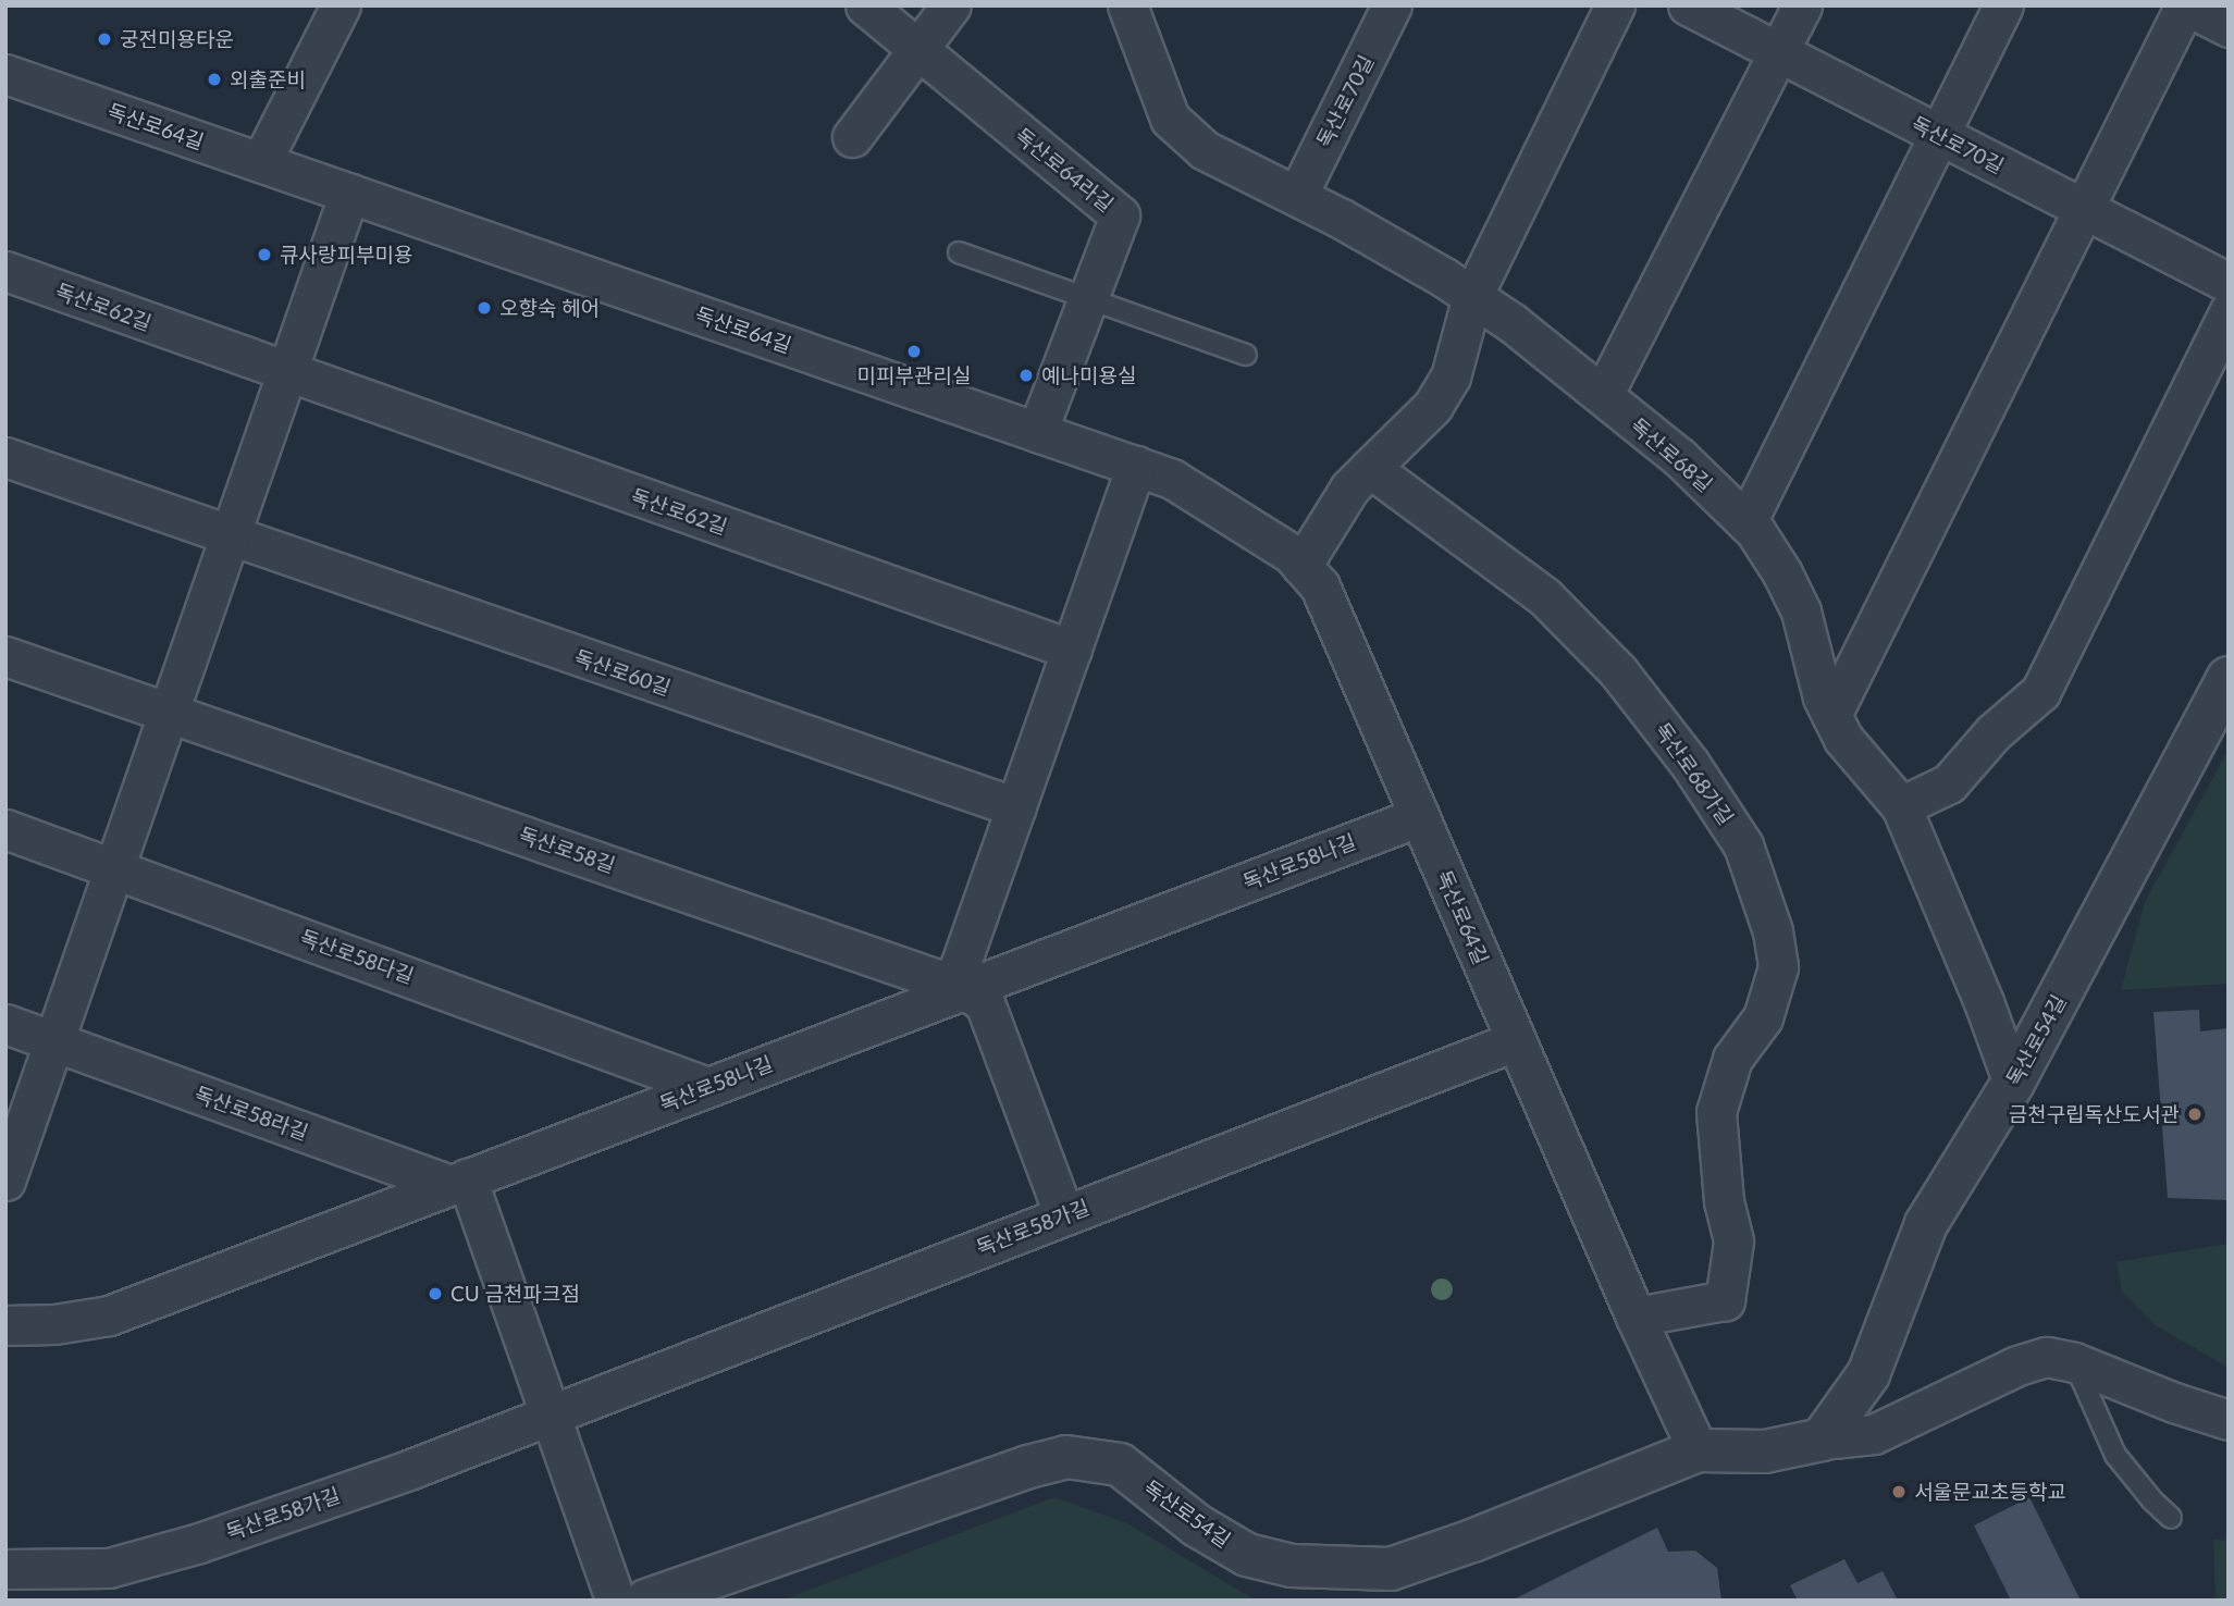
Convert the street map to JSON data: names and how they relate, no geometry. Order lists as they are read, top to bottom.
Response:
{
  "streets": {
    "street": [
      "독산로70길",
      "독산로64길",
      "독산로64라길",
      "독산로62길",
      "독산로68길",
      "독산로60길",
      "독산로68가길",
      "독산로58길",
      "독산로58나길",
      "독산로58다길",
      "독산로54길",
      "독산로58라길",
      "독산로58가길"
    ]
  },
  "crossings": [
    ["독산로70길", "독산로68길"],
    ["독산로64길", "독산로64라길"],
    ["독산로64길", "독산로68가길"],
    ["독산로64길", "독산로58나길"],
    ["독산로64길", "독산로54길"],
    ["독산로64길", "독산로58가길"],
    ["독산로68길", "독산로54길"],
    ["독산로58길", "독산로58나길"],
    ["독산로58나길", "독산로58다길"],
    ["독산로58나길", "독산로58라길"]
  ],
  "places": [
    "궁전미용타운",
    "외출준비",
    "큐사랑피부미용",
    "오향숙 헤어",
    "미피부관리실",
    "예나미용실",
    "금천구립독산도서관",
    "CU 금천파크점",
    "서울문교초등학교"
  ]
}
